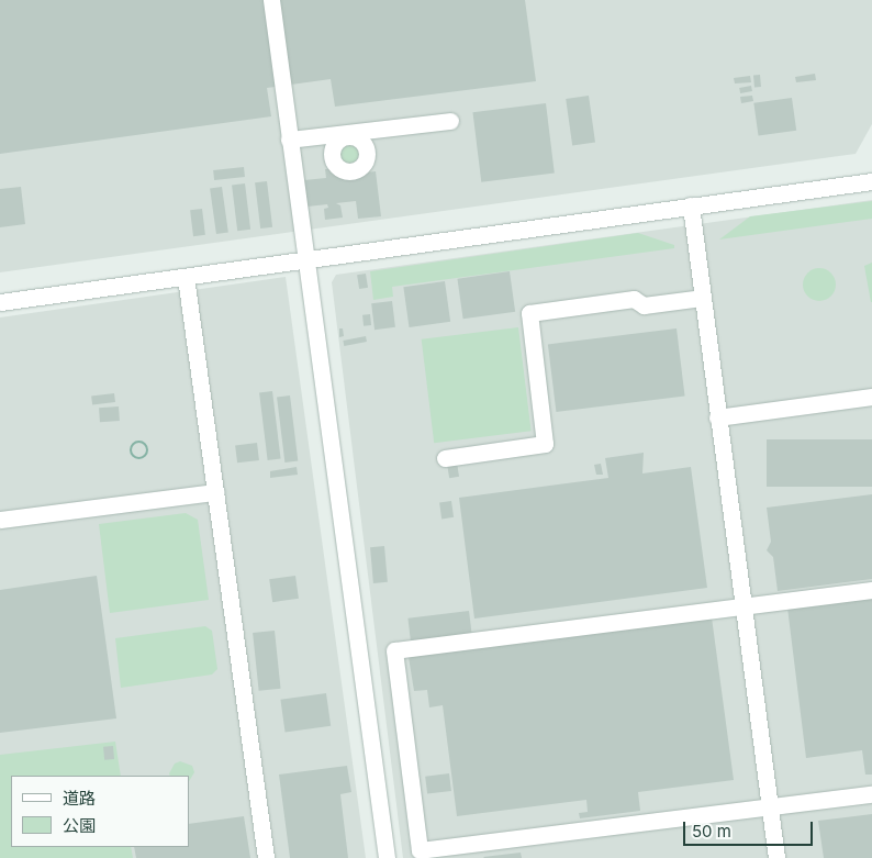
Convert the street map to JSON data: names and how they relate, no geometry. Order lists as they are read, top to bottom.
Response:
{
  "legend": ["道路", "公園"],
  "scale_bar": "50 m"
}
